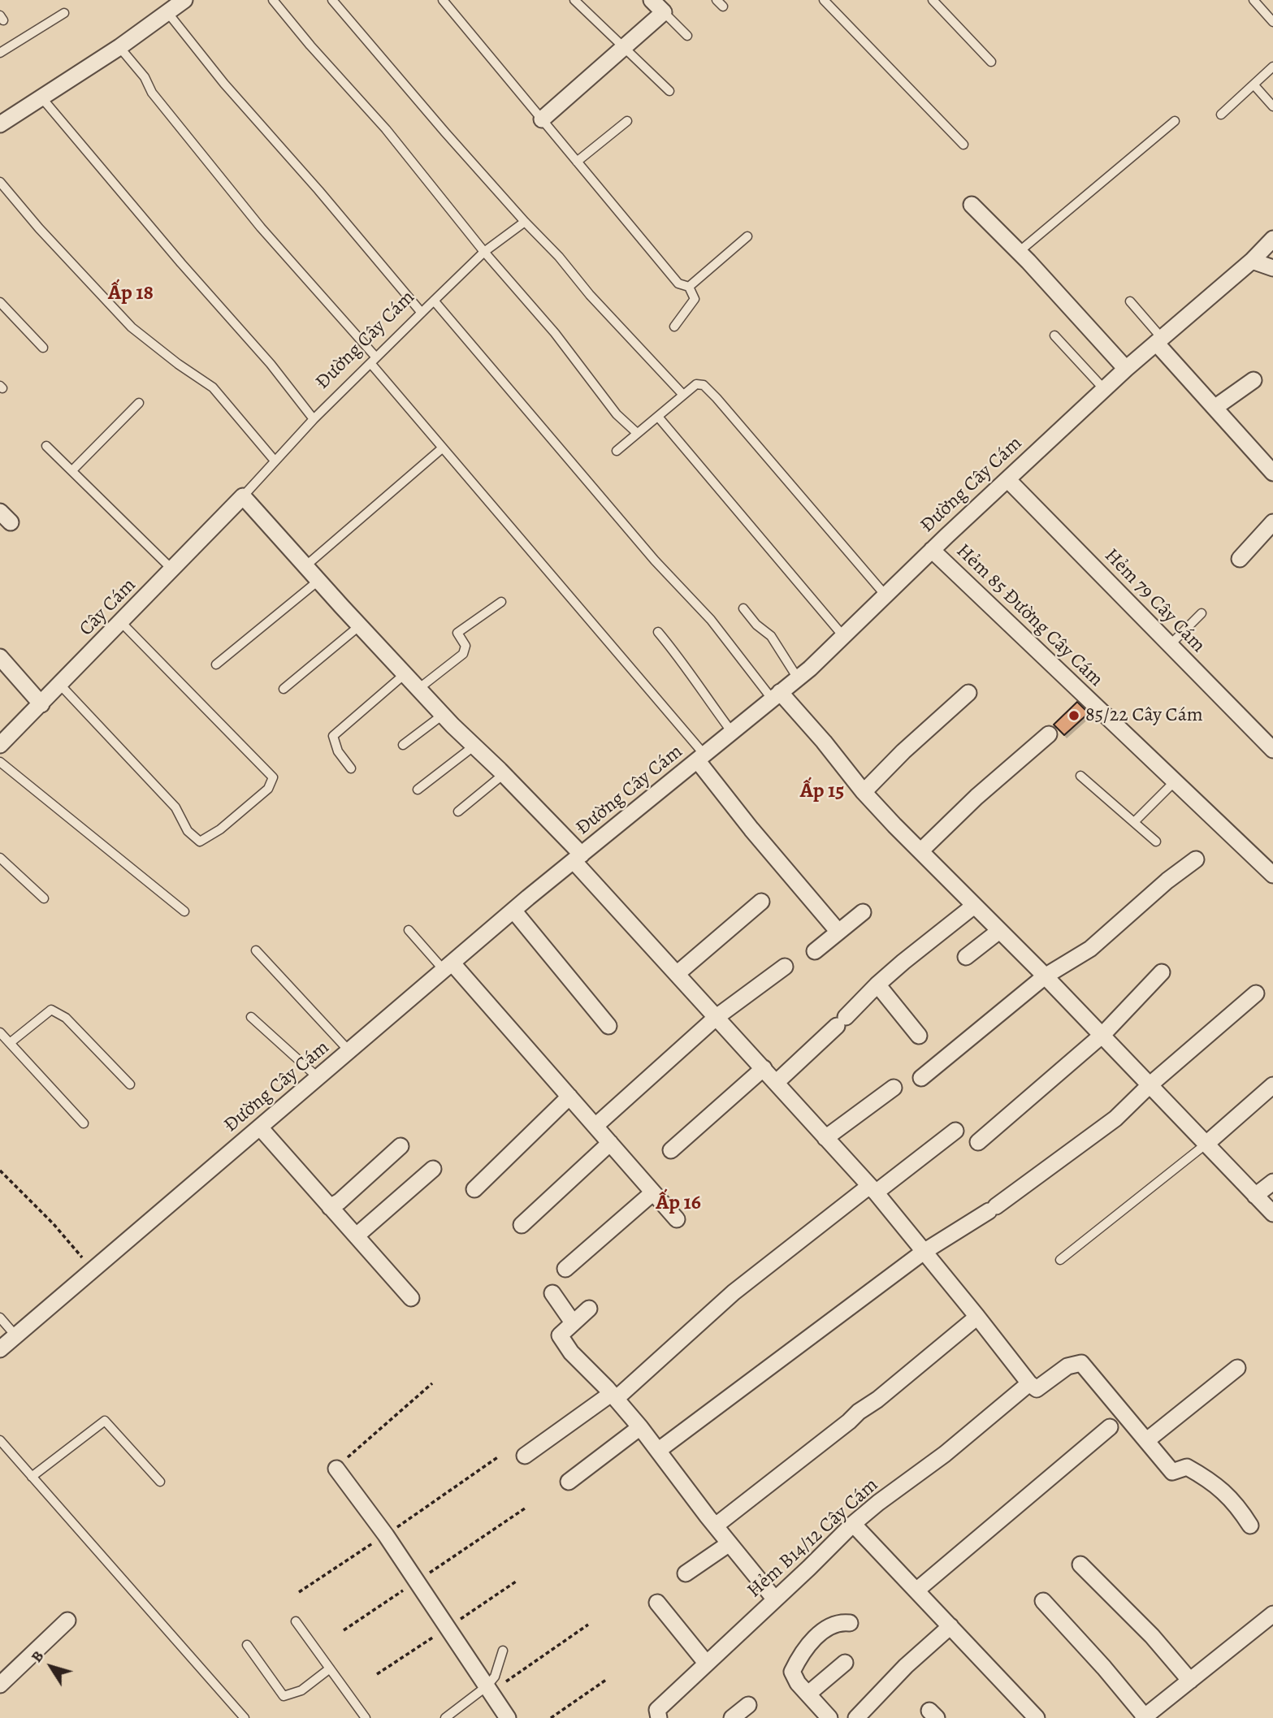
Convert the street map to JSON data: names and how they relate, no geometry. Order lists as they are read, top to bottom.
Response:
{
  "streets": {
    "street": [
      "Đường Cây Cám",
      "Hẻm 79 Cây Cám",
      "Cây Cám",
      "Hẻm 85 Đường Cây Cám",
      "Hẻm B14/12 Cây Cám"
    ]
  },
  "crossings": [
    ["Đường Cây Cám", "Hẻm 79 Cây Cám"],
    ["Đường Cây Cám", "Cây Cám"],
    ["Đường Cây Cám", "Hẻm 85 Đường Cây Cám"]
  ],
  "districts": ["Ấp 18", "Ấp 15", "Ấp 16"],
  "places": ["85/22 Cây Cám"],
  "north": "top left"
}
